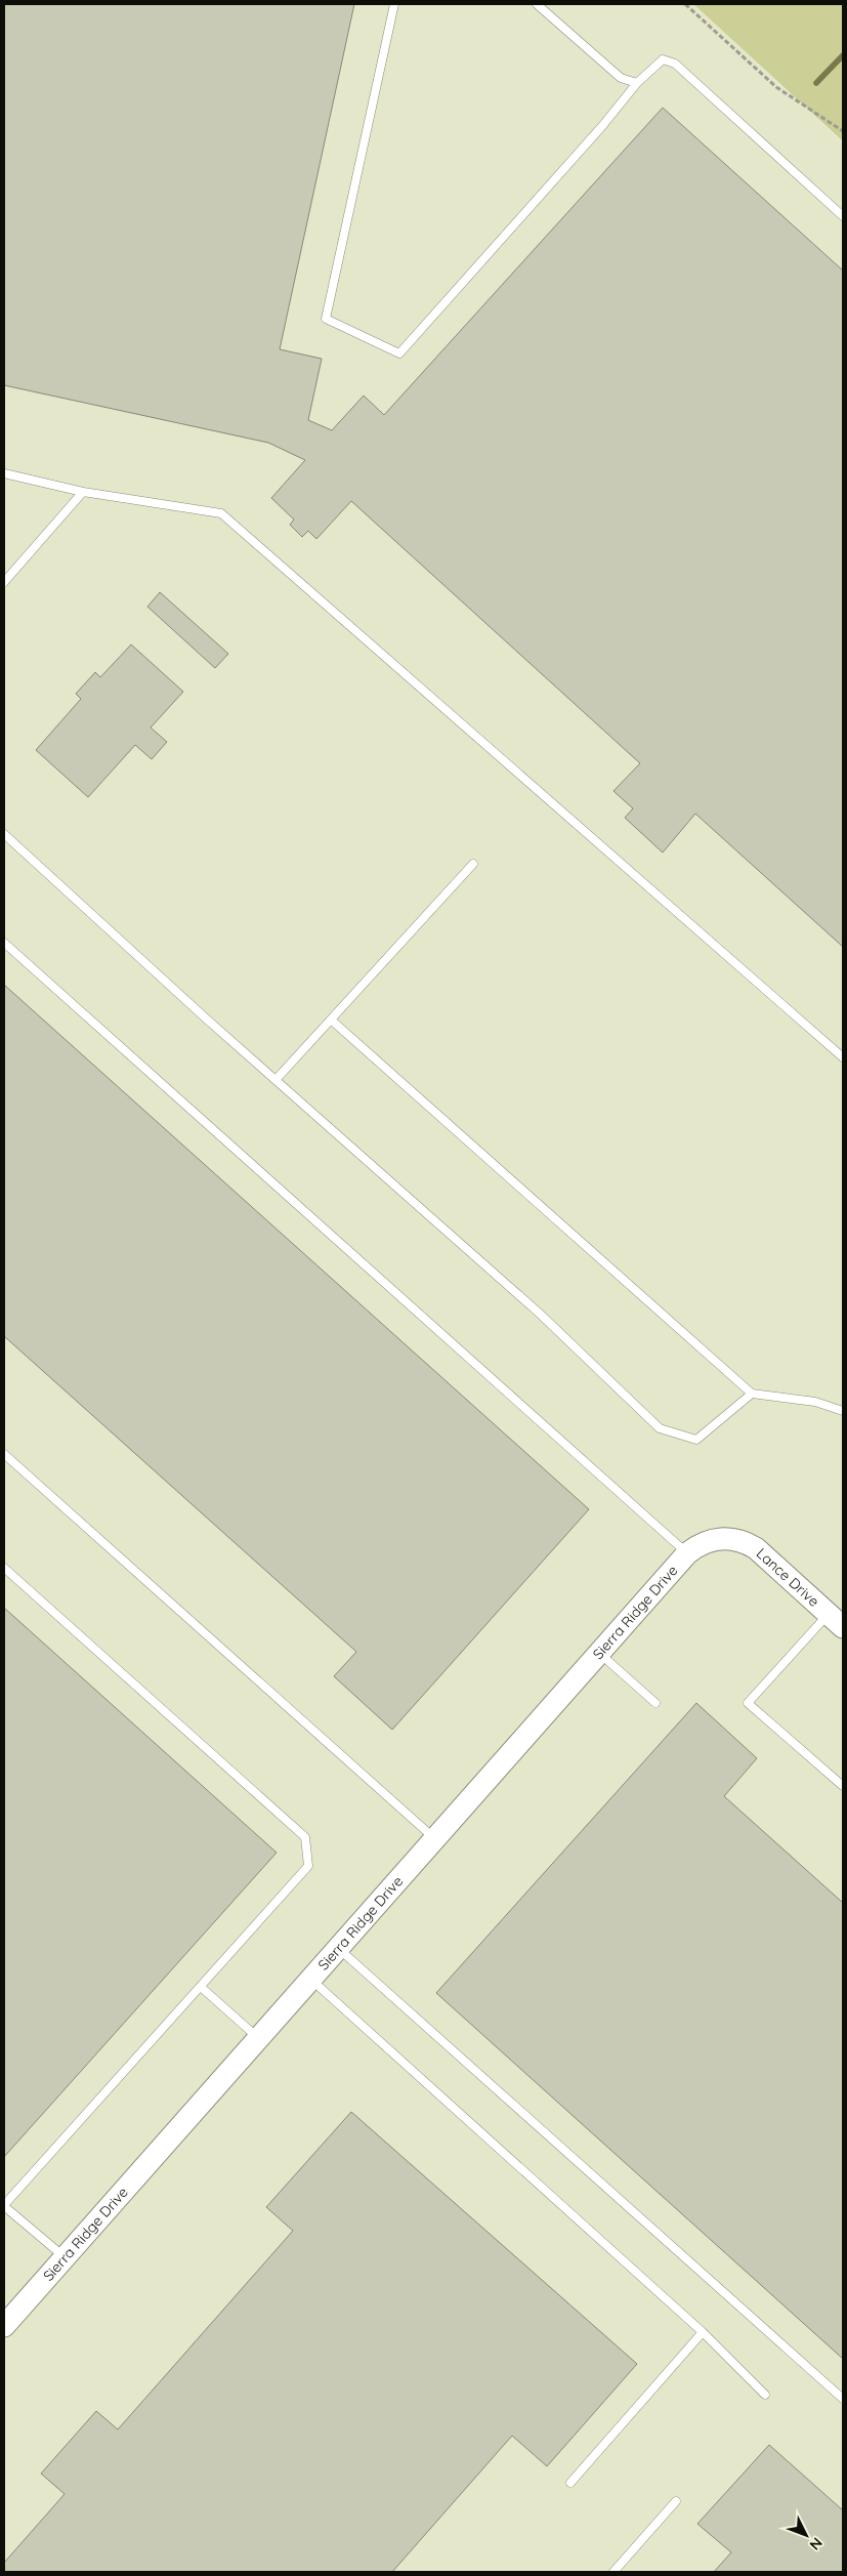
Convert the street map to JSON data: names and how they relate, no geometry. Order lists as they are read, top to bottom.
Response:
{
  "streets": {
    "street": ["Lance Drive", "Sierra Ridge Drive"]
  },
  "crossings": [
    ["Lance Drive", "Sierra Ridge Drive"]
  ],
  "north": "bottom right"
}
